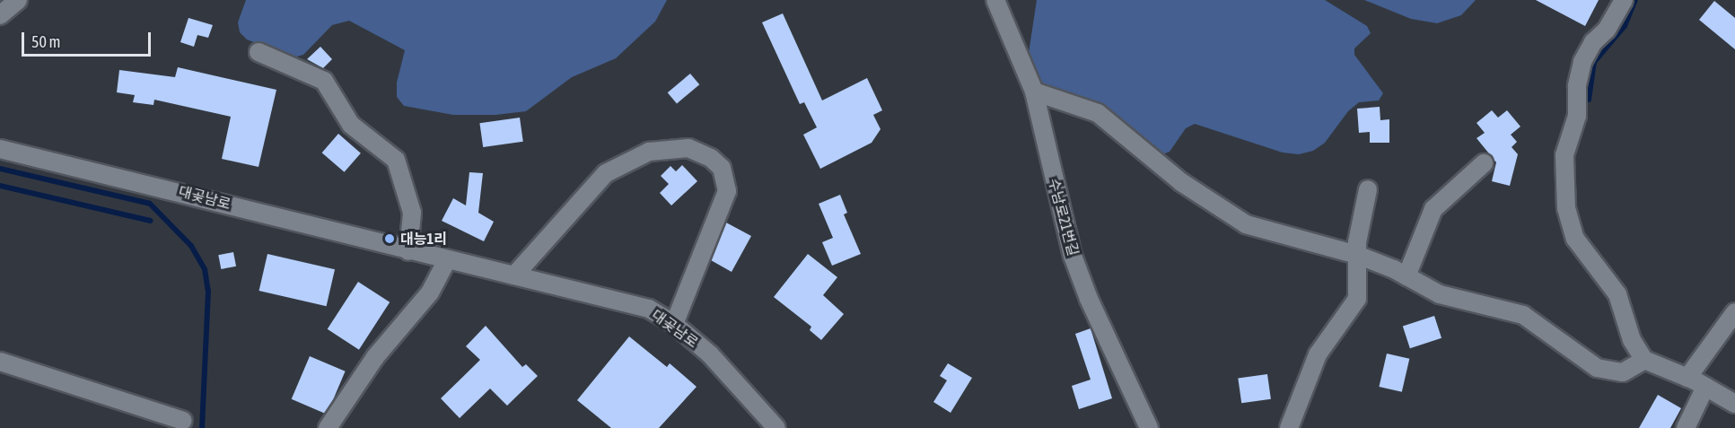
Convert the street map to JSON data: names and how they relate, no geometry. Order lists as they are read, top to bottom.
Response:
{
  "streets": {
    "street": ["대곶남로", "수남로21번길"]
  },
  "places": ["대능1리"],
  "scale_bar": "50 m"
}
